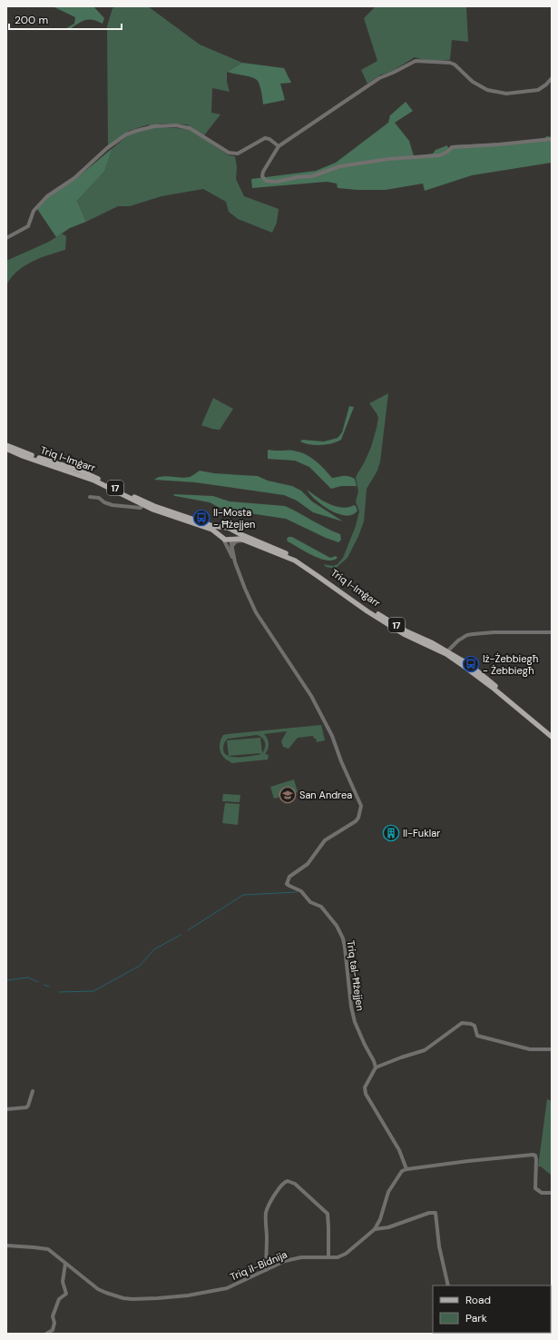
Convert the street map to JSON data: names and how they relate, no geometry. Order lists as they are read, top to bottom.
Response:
{
  "streets": {
    "main road": ["Triq l-Imġarr", "17"],
    "street": ["Triq tal-Ħżejjen", "Triq il-Bidnija"]
  },
  "places": {
    "bus stop": ["Il-Mosta - Ħżejjen", "Iż-Żebbiegħ - Żebbiegħ"],
    "school or university": ["San Andrea"],
    "building": ["Il-Fuklar"]
  },
  "legend": ["Road", "Park"],
  "scale_bar": "200 m"
}
